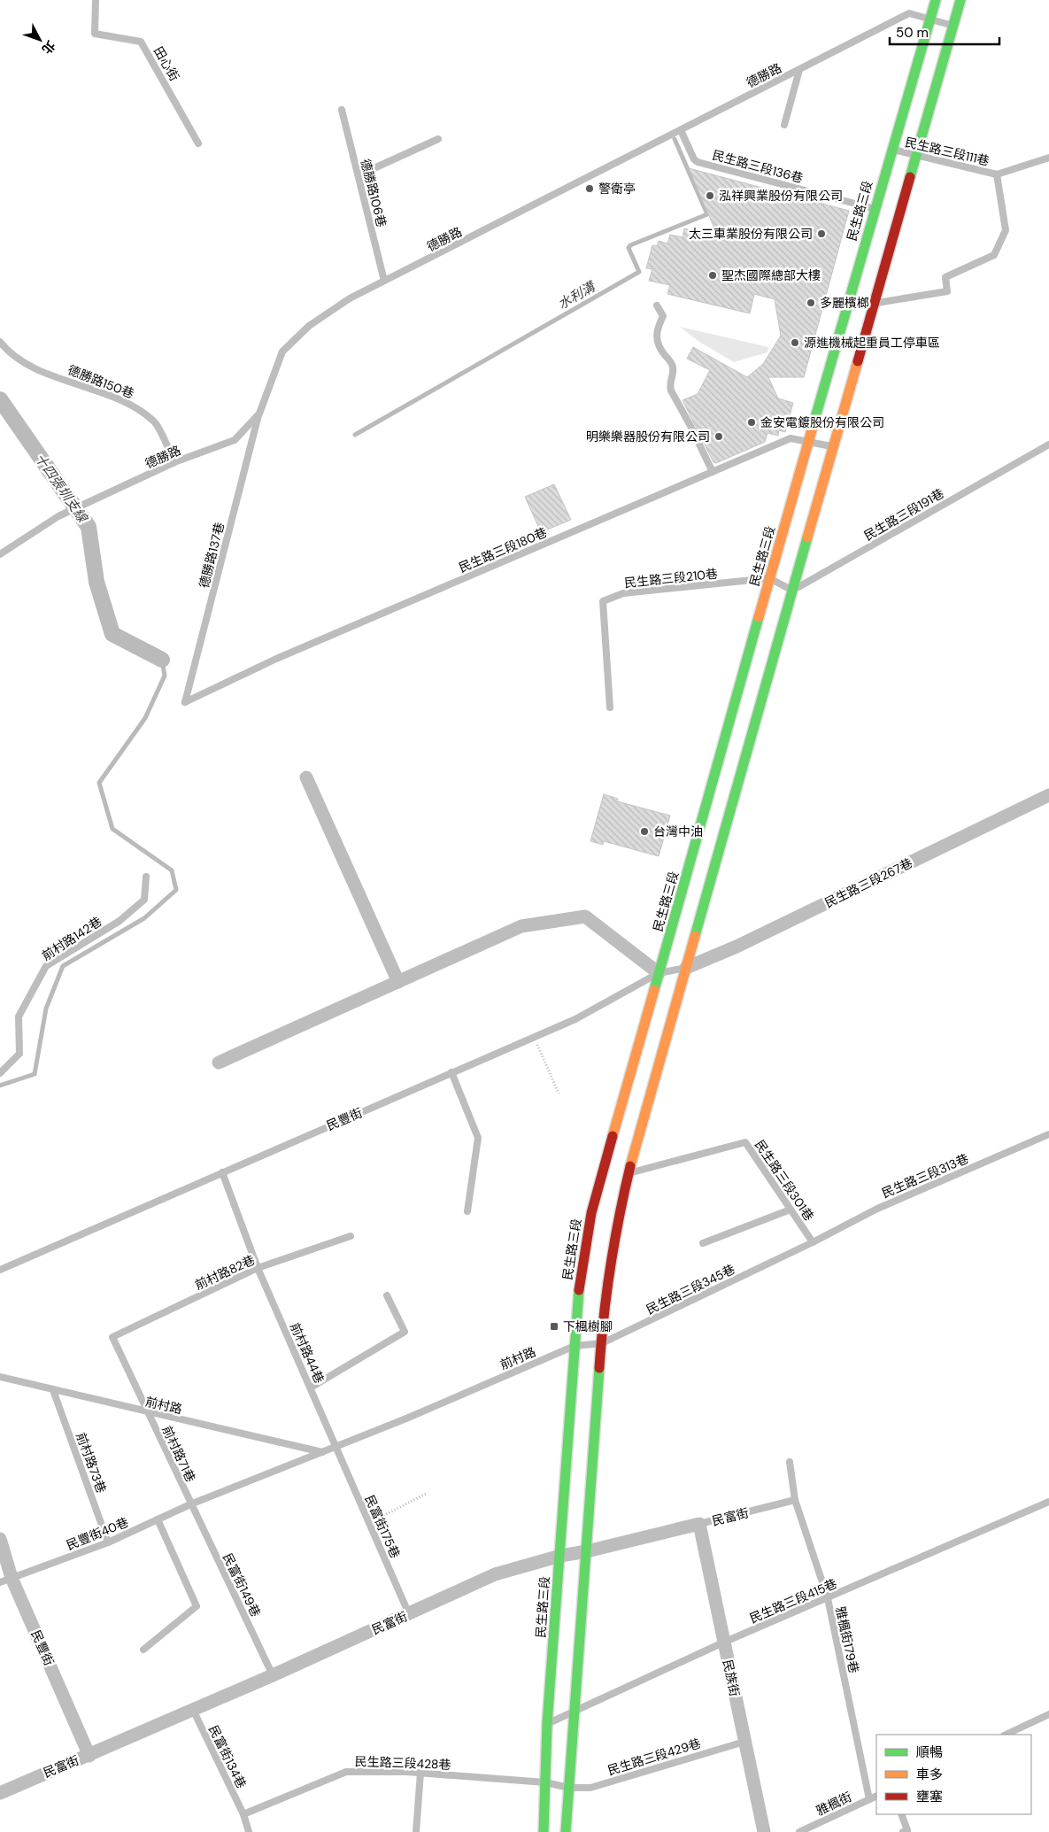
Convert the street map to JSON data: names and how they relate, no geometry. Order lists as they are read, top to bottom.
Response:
{
  "streets": {
    "main road": ["民生路三段"],
    "street": [
      "民生路三段267巷",
      "民豐街",
      "民富街",
      "民族街"
    ],
    "lane": [
      "田心街",
      "德勝路",
      "民生路三段111巷",
      "民生路三段136巷",
      "德勝路106巷",
      "德勝路150巷",
      "民生路三段191巷",
      "民生路三段180巷",
      "德勝路137巷",
      "民生路三段210巷",
      "前村路142巷",
      "民生路三段313巷",
      "民生路三段301巷",
      "前村路82巷",
      "民生路三段345巷",
      "前村路44巷",
      "前村路",
      "前村路71巷",
      "前村路73巷",
      "民富街175巷",
      "民豐街40巷",
      "民富街149巷",
      "民生路三段415巷",
      "雅楓街179巷",
      "民富街134巷",
      "民生路三段429巷",
      "民生路三段428巷",
      "雅楓街"
    ]
  },
  "crossings": [
    ["德勝路", "民生路三段136巷"],
    ["德勝路", "德勝路106巷"],
    ["德勝路", "民生路三段"],
    ["德勝路", "德勝路150巷"],
    ["德勝路", "德勝路137巷"],
    ["民生路三段111巷", "民生路三段"],
    ["民生路三段136巷", "民生路三段"],
    ["民生路三段", "民生路三段180巷"],
    ["民生路三段", "民生路三段210巷"],
    ["民生路三段", "民豐街"],
    ["民生路三段", "民生路三段345巷"],
    ["民生路三段", "前村路"],
    ["民生路三段", "民富街"],
    ["民生路三段", "民生路三段415巷"],
    ["民生路三段", "民生路三段428巷"],
    ["民生路三段180巷", "德勝路137巷"],
    ["民生路三段267巷", "民豐街"],
    ["民豐街", "前村路44巷"],
    ["民豐街", "民富街"],
    ["民豐街", "民豐街40巷"],
    ["民生路三段313巷", "民生路三段301巷"],
    ["民生路三段313巷", "民生路三段345巷"],
    ["民生路三段301巷", "民生路三段345巷"],
    ["前村路82巷", "前村路44巷"],
    ["前村路82巷", "前村路71巷"],
    ["民生路三段345巷", "前村路"],
    ["前村路44巷", "前村路"],
    ["前村路44巷", "民富街175巷"],
    ["前村路", "前村路71巷"],
    ["前村路", "前村路73巷"],
    ["前村路", "民富街175巷"],
    ["前村路", "民豐街40巷"],
    ["前村路", "民富街149巷"],
    ["前村路71巷", "民豐街40巷"],
    ["前村路71巷", "民富街149巷"],
    ["前村路73巷", "民豐街40巷"],
    ["民富街", "民富街175巷"],
    ["民富街", "民富街149巷"],
    ["民富街", "雅楓街179巷"],
    ["民富街", "民族街"],
    ["民富街", "民富街134巷"],
    ["民豐街40巷", "民富街149巷"],
    ["民生路三段415巷", "雅楓街179巷"],
    ["民生路三段415巷", "民族街"],
    ["雅楓街179巷", "雅楓街"],
    ["民族街", "民生路三段429巷"],
    ["民富街134巷", "民生路三段428巷"],
    ["民生路三段429巷", "民生路三段428巷"]
  ],
  "water": ["水利溝", "十四張圳支線"],
  "places": {
    "other": [
      "警衛亭",
      "泓祥興業股份有限公司",
      "太三車業股份有限公司",
      "聖杰國際總部大樓",
      "多麗檳榔",
      "源進機械起重員工停車區",
      "金安電鍍股份有限公司",
      "明樂樂器股份有限公司",
      "台灣中油"
    ],
    "transit": ["下楓樹腳"]
  },
  "legend": ["順暢", "車多", "壅塞"],
  "scale_bar": "50 m",
  "north": "bottom right"
}
